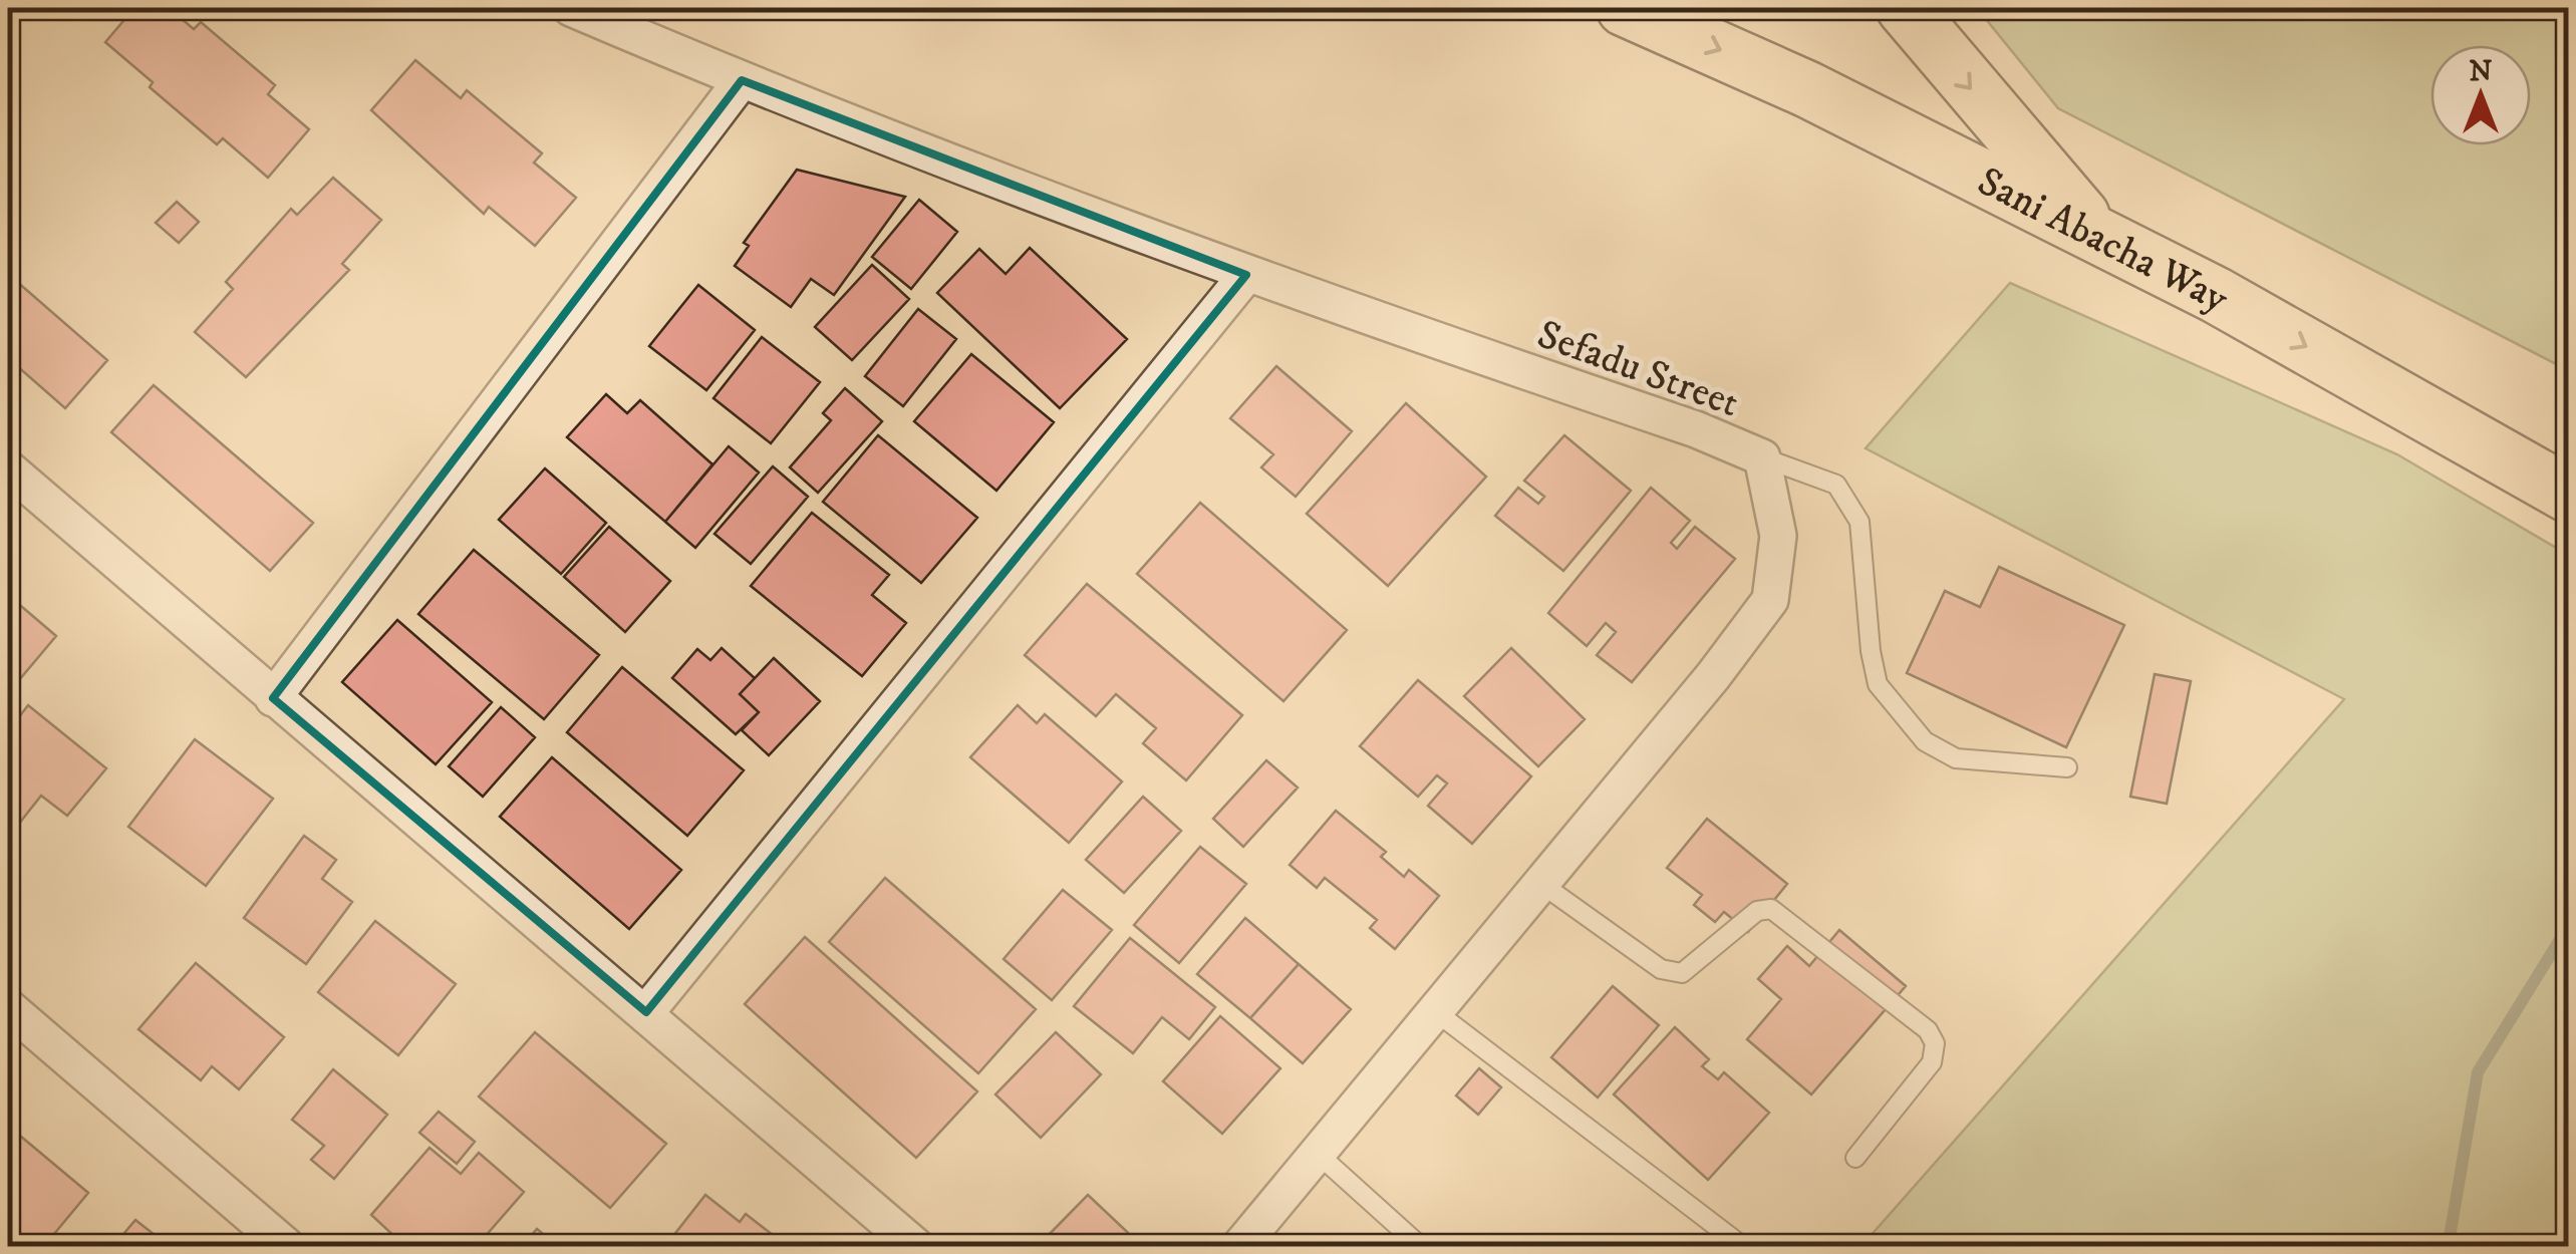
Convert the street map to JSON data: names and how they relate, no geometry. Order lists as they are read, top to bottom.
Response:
{
  "streets": {
    "highway": ["Sani Abacha Way"],
    "street": ["Sefadu Street"]
  },
  "one_way": ["Sani Abacha Way"],
  "north": "top"
}
